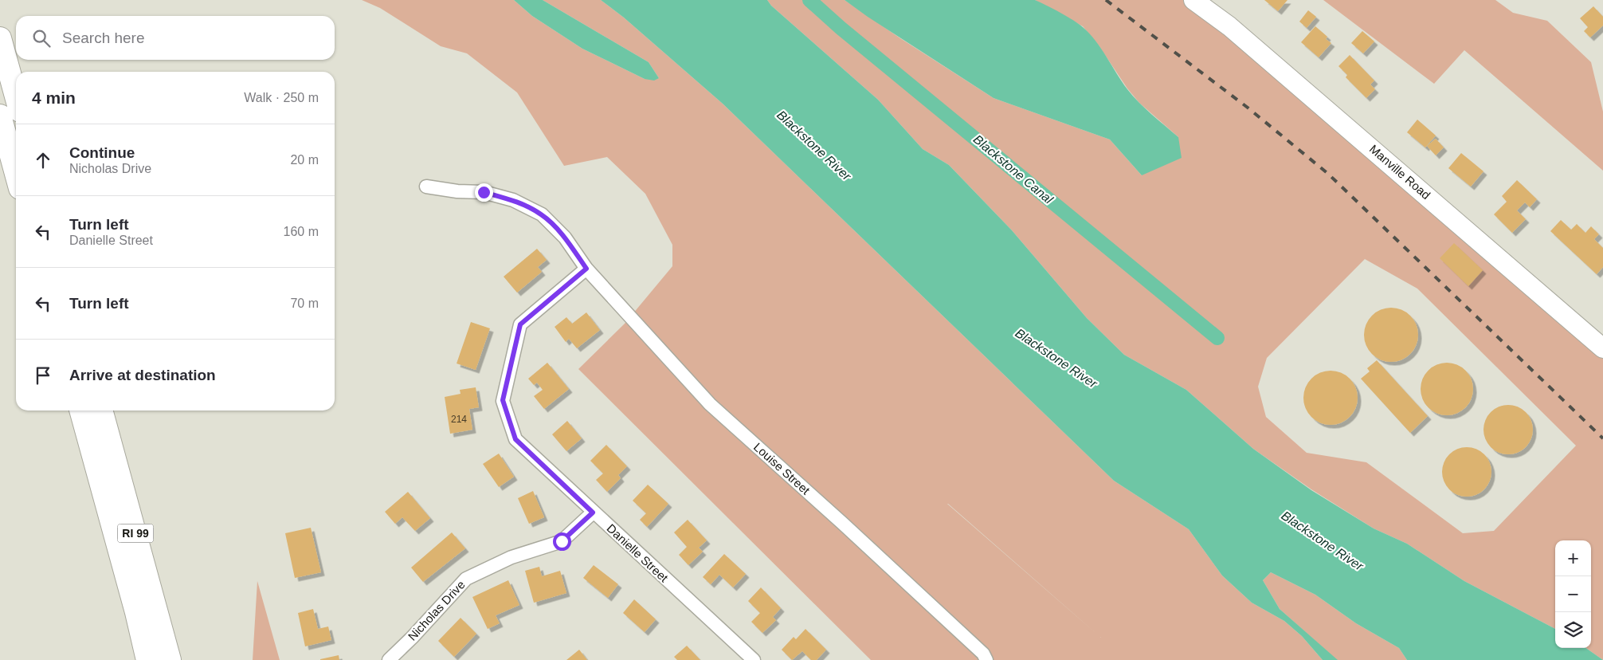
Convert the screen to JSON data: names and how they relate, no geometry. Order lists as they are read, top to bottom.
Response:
{
  "streets": {
    "highway": ["RI 99"],
    "main road": ["Manville Road"],
    "street": ["Louise Street", "Danielle Street", "Nicholas Drive"]
  },
  "crossings": [
    ["Louise Street", "Danielle Street"],
    ["Danielle Street", "Nicholas Drive"]
  ],
  "water": ["Blackstone River", "Blackstone Canal"],
  "house_numbers": ["214"],
  "page": {
    "search": "Search here",
    "heading": ["4 min", "Walk · 250 m"],
    "list": [
      ["Continue", "Nicholas Drive", "20 m"],
      ["Turn left", "Danielle Street", "160 m"],
      ["Turn left", "70 m"],
      "Arrive at destination"
    ],
    "map_buttons": ["+", "−"]
  }
}
